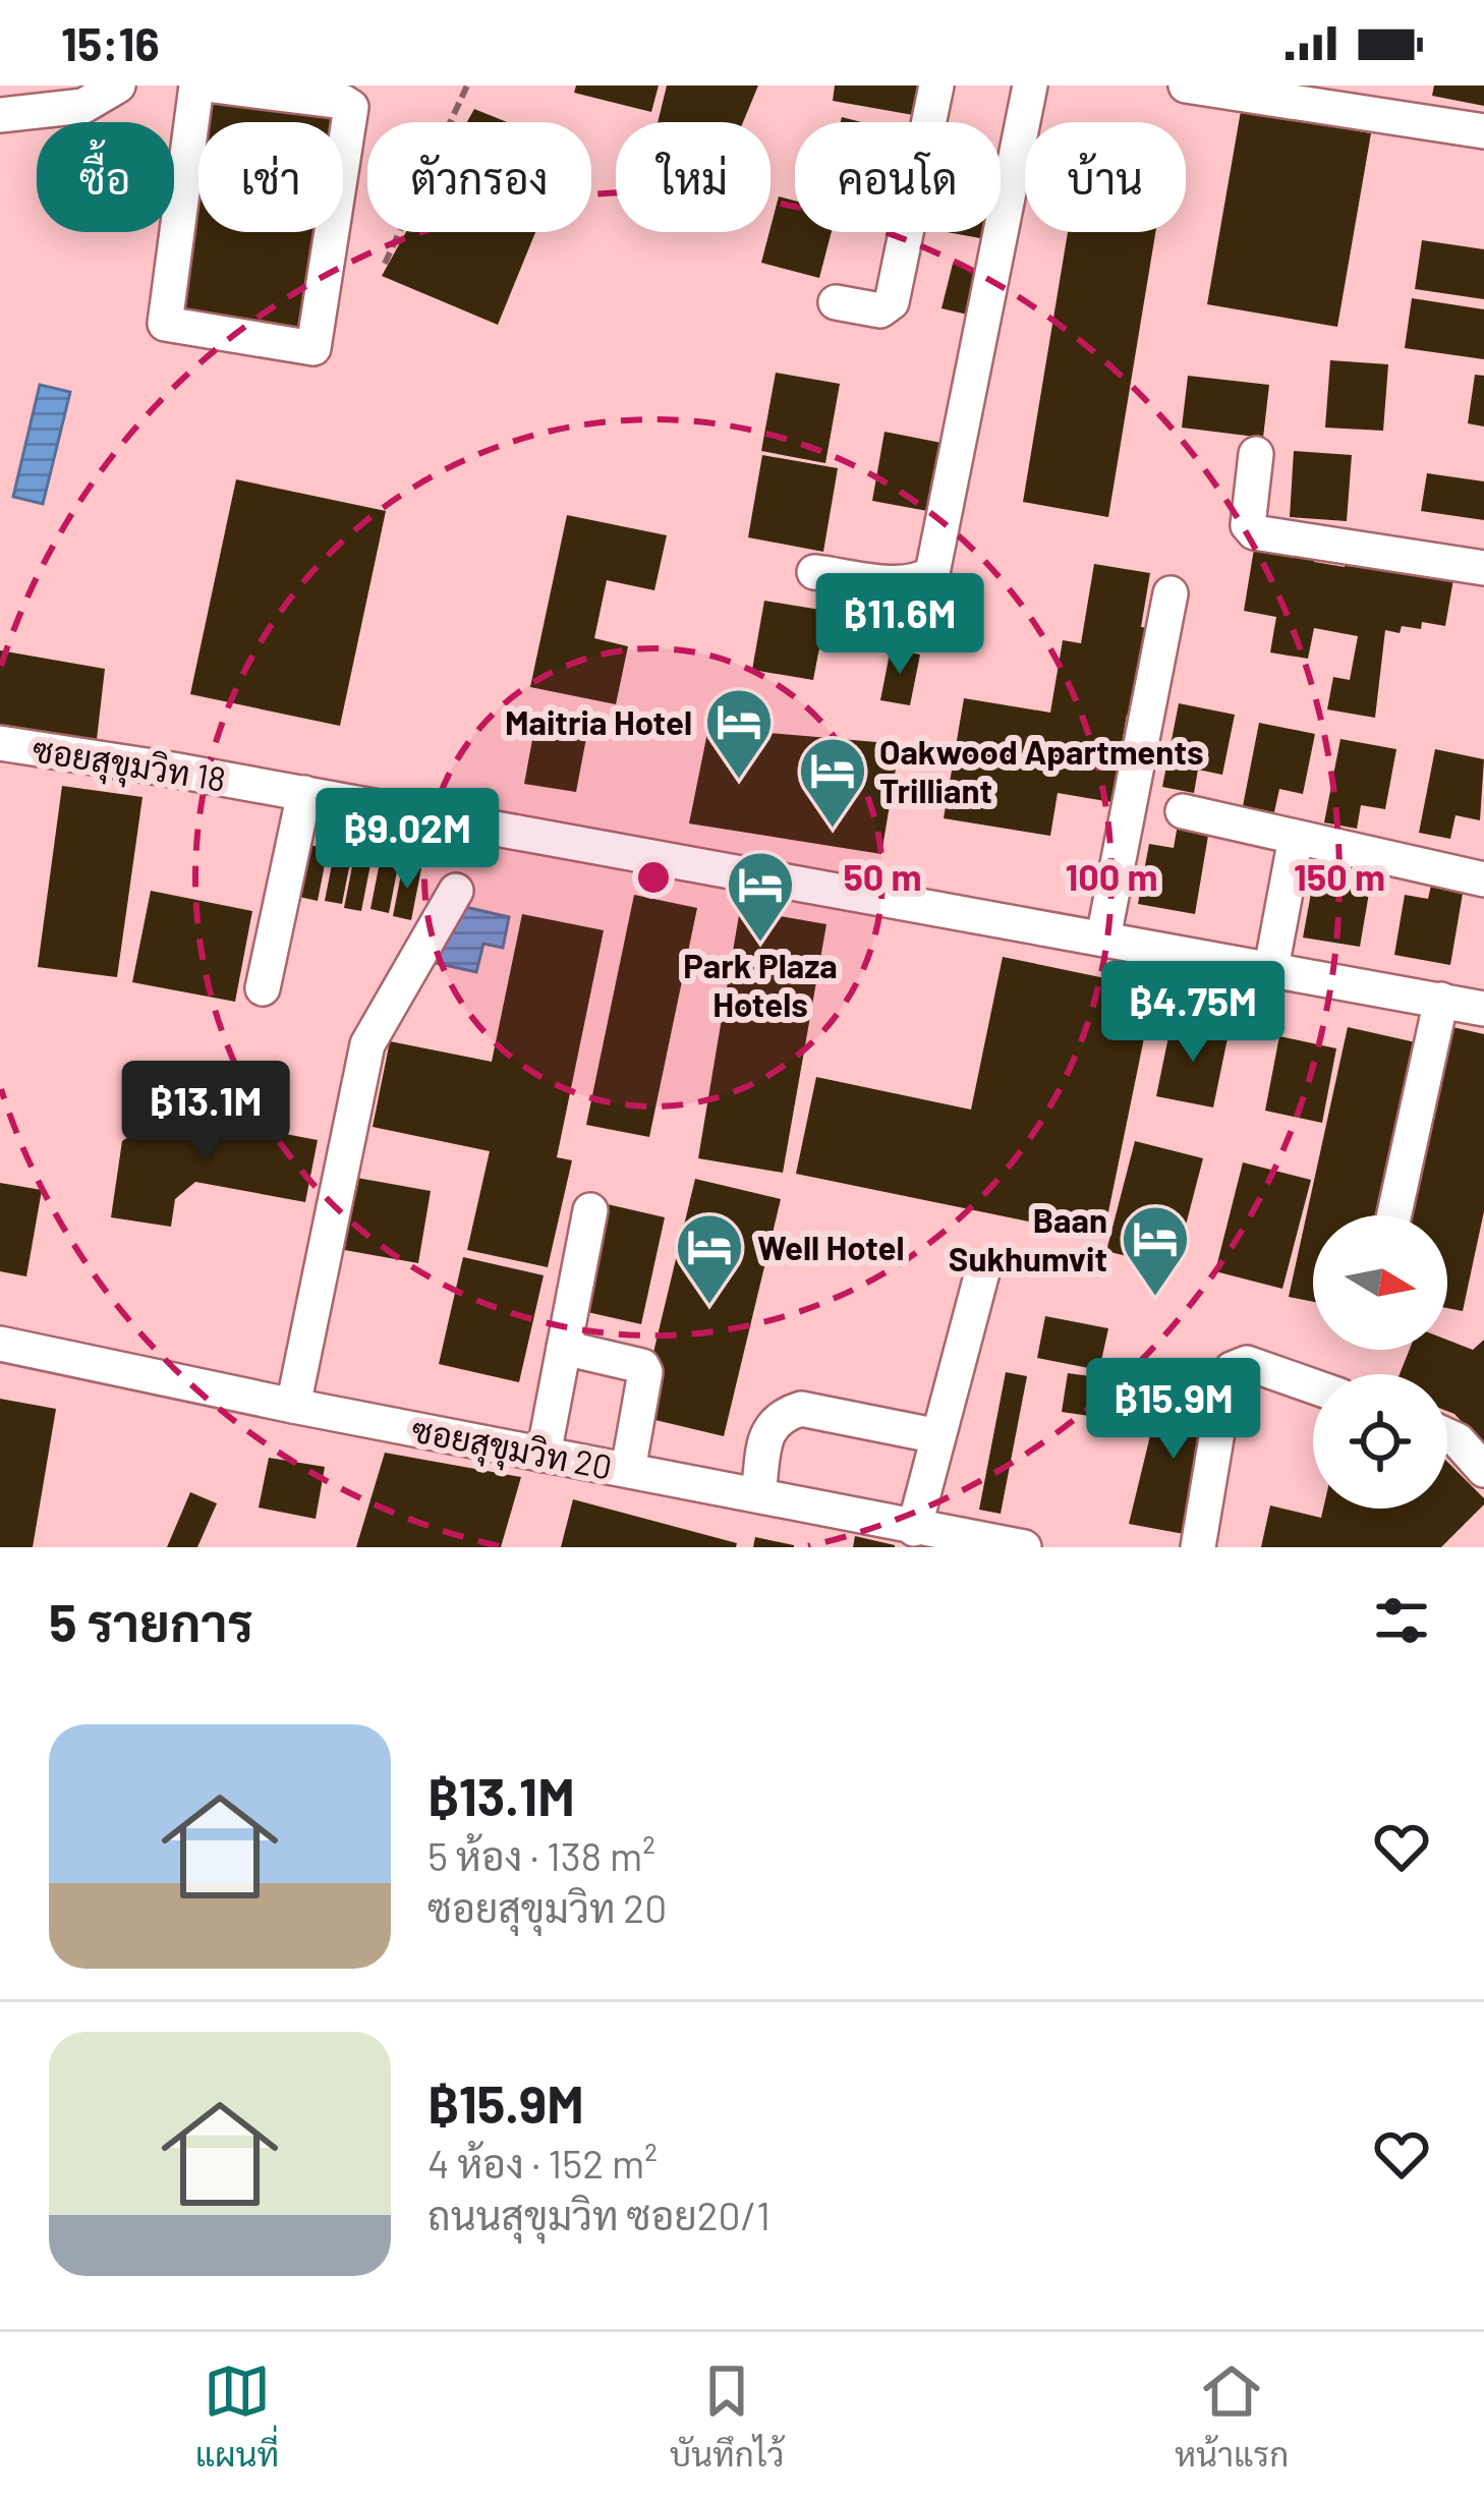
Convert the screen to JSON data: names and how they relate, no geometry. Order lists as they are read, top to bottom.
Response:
{
  "streets": {
    "street": ["ซอยสุขุมวิท 18", "ซอยสุขุมวิท 20"]
  },
  "places": {
    "hotel": [
      "Maitria Hotel",
      "Oakwood Apartments Trilliant",
      "Park Plaza Hotels",
      "Baan Sukhumvit",
      "Well Hotel"
    ]
  },
  "north": "right",
  "page": {
    "status": "15:16",
    "chip": [
      "ซื้อ",
      "เช่า",
      "ตัวกรอง",
      "ใหม่",
      "คอนโด",
      "บ้าน"
    ],
    "price": [
      "฿11.6M",
      "฿9.02M",
      "฿4.75M",
      "฿13.1M",
      "฿15.9M"
    ],
    "heading": "5 รายการ",
    "list": [
      {
        "name": "฿13.1M",
        "note": "5 ห้อง · 138 m² · ซอยสุขุมวิท 20"
      },
      {
        "name": "฿15.9M",
        "note": "4 ห้อง · 152 m² · ถนนสุขุมวิท ซอย20/1"
      }
    ],
    "tabs": ["แผนที่", "บันทึกไว้", "หน้าแรก"]
  },
  "rings": ["50 m", "100 m", "150 m"]
}
